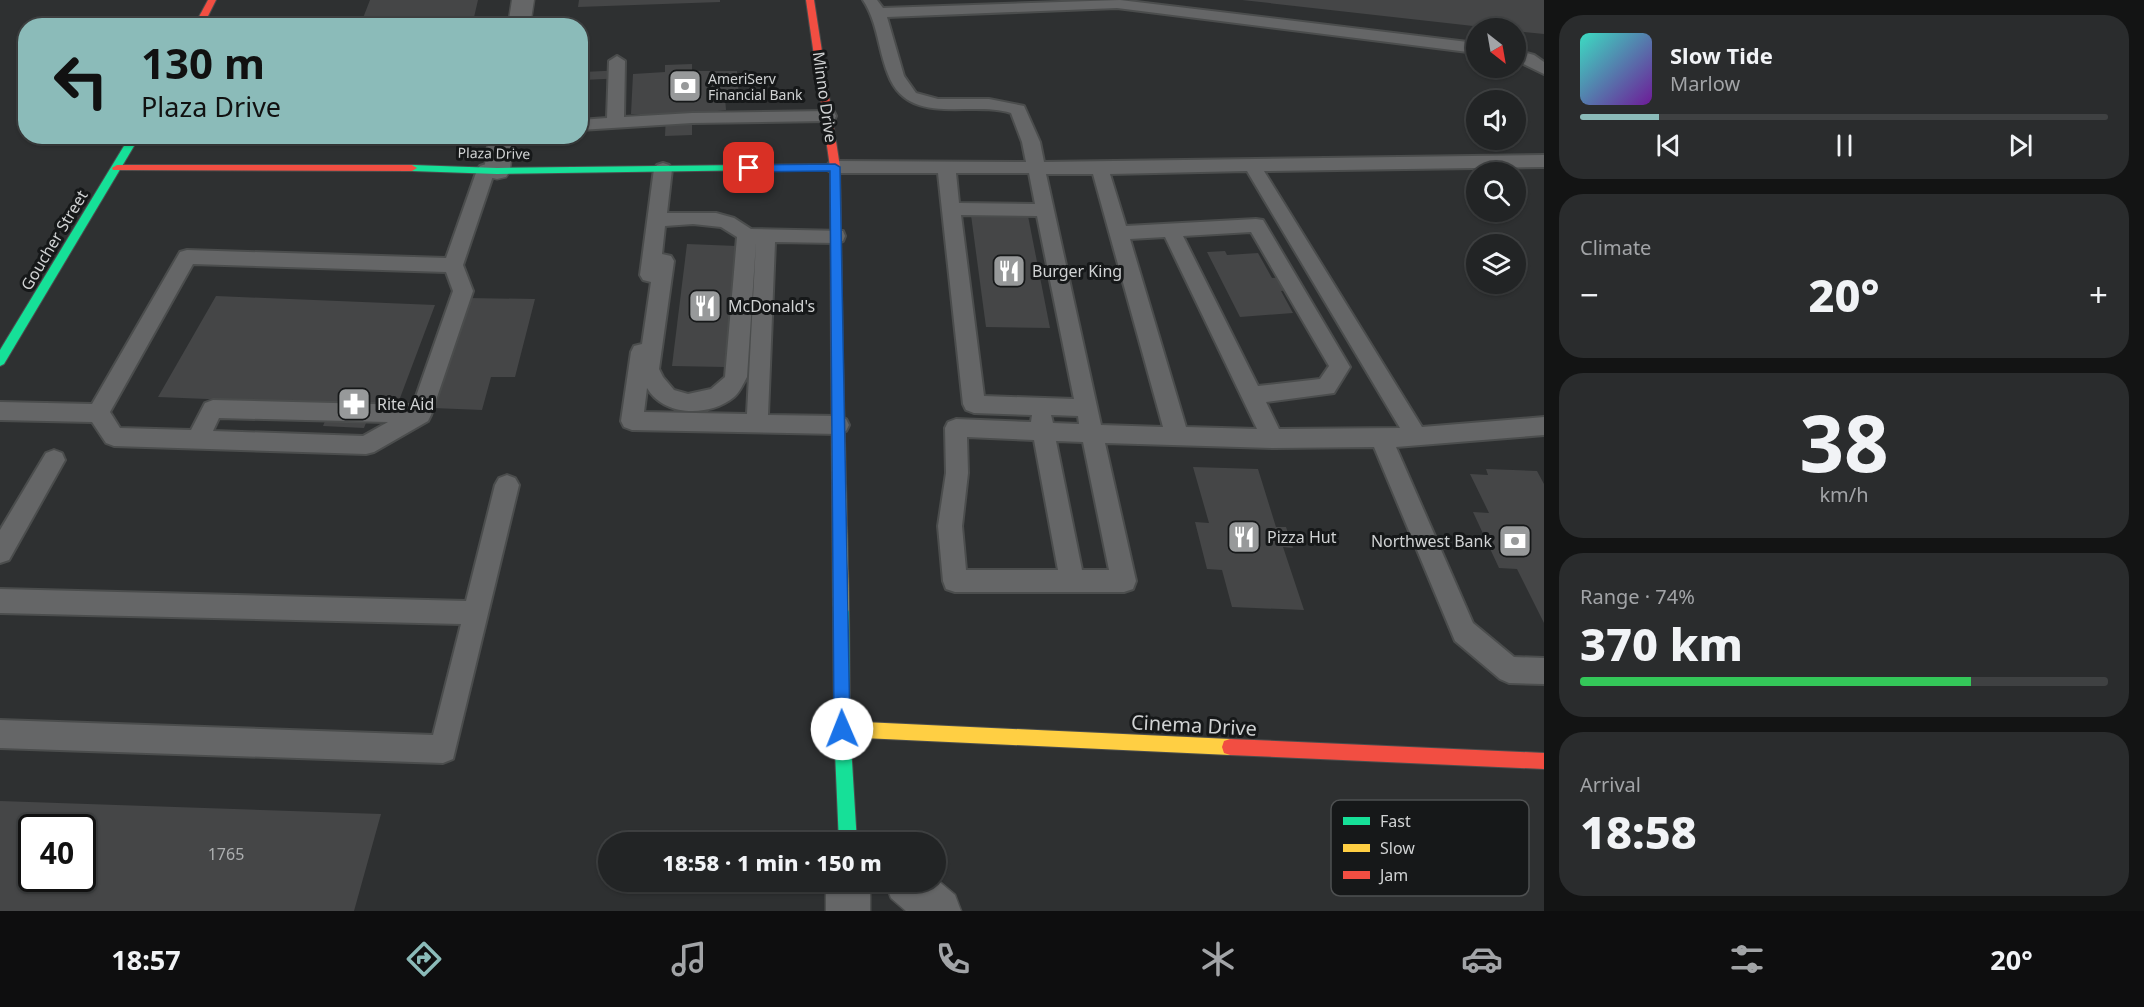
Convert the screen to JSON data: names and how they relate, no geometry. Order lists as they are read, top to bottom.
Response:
{
  "streets": {
    "street": [
      "Minno Drive",
      "Plaza Drive",
      "Goucher Street",
      "Cinema Drive"
    ]
  },
  "crossings": [
    ["Minno Drive", "Plaza Drive"],
    ["Minno Drive", "Cinema Drive"],
    ["Plaza Drive", "Goucher Street"]
  ],
  "places": {
    "bank": ["AmeriServ Financial Bank", "Northwest Bank"],
    "restaurant": ["Burger King", "McDonald's", "Pizza Hut"],
    "pharmacy": ["Rite Aid"]
  },
  "house_numbers": ["1765"],
  "legend": ["Fast", "Slow", "Jam"],
  "north": "bottom right",
  "page": {
    "turn": ["130 m", "Plaza Drive"],
    "song": ["Slow Tide", "Marlow"],
    "tile": [
      "Climate",
      ["38", "km/h"],
      ["Range · 74%", "370 km"],
      ["Arrival", "18:58"]
    ],
    "heat": ["−", "20°", "+"],
    "limit": "40",
    "trip": "18:58 · 1 min · 150 m",
    "tabs": ["18:57", "20°"]
  }
}
